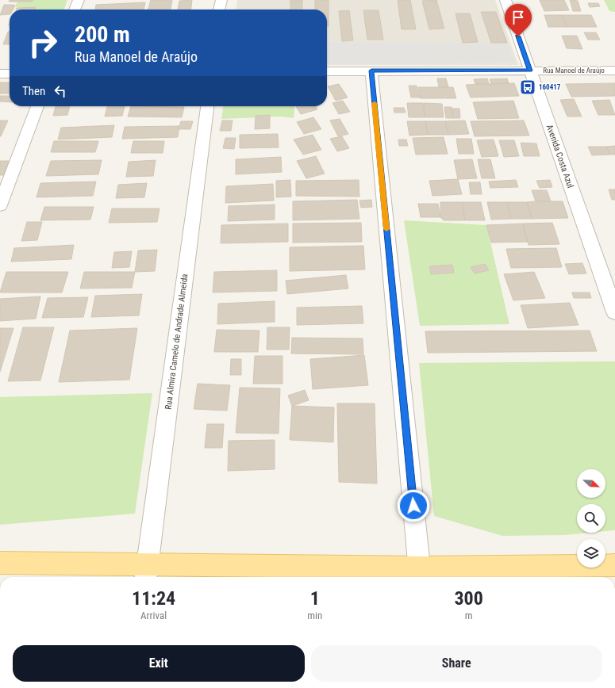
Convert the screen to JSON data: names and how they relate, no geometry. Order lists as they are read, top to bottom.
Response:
{
  "streets": {
    "street": ["Rua Manoel de Araújo", "Avenida Costa Azul", "Rua Almira Camelo de Andrade Almeida"]
  },
  "crossings": [
    ["Rua Manoel de Araújo", "Avenida Costa Azul"]
  ],
  "places": {
    "bus stop": ["160417"]
  },
  "north": "bottom right",
  "page": {
    "turn": ["200 m", "Rua Manoel de Araújo"],
    "then": "Then",
    "eta": [
      "11:24",
      "Arrival",
      "1",
      "min",
      "300",
      "m"
    ],
    "buttons": ["Exit", "Share"]
  }
}
